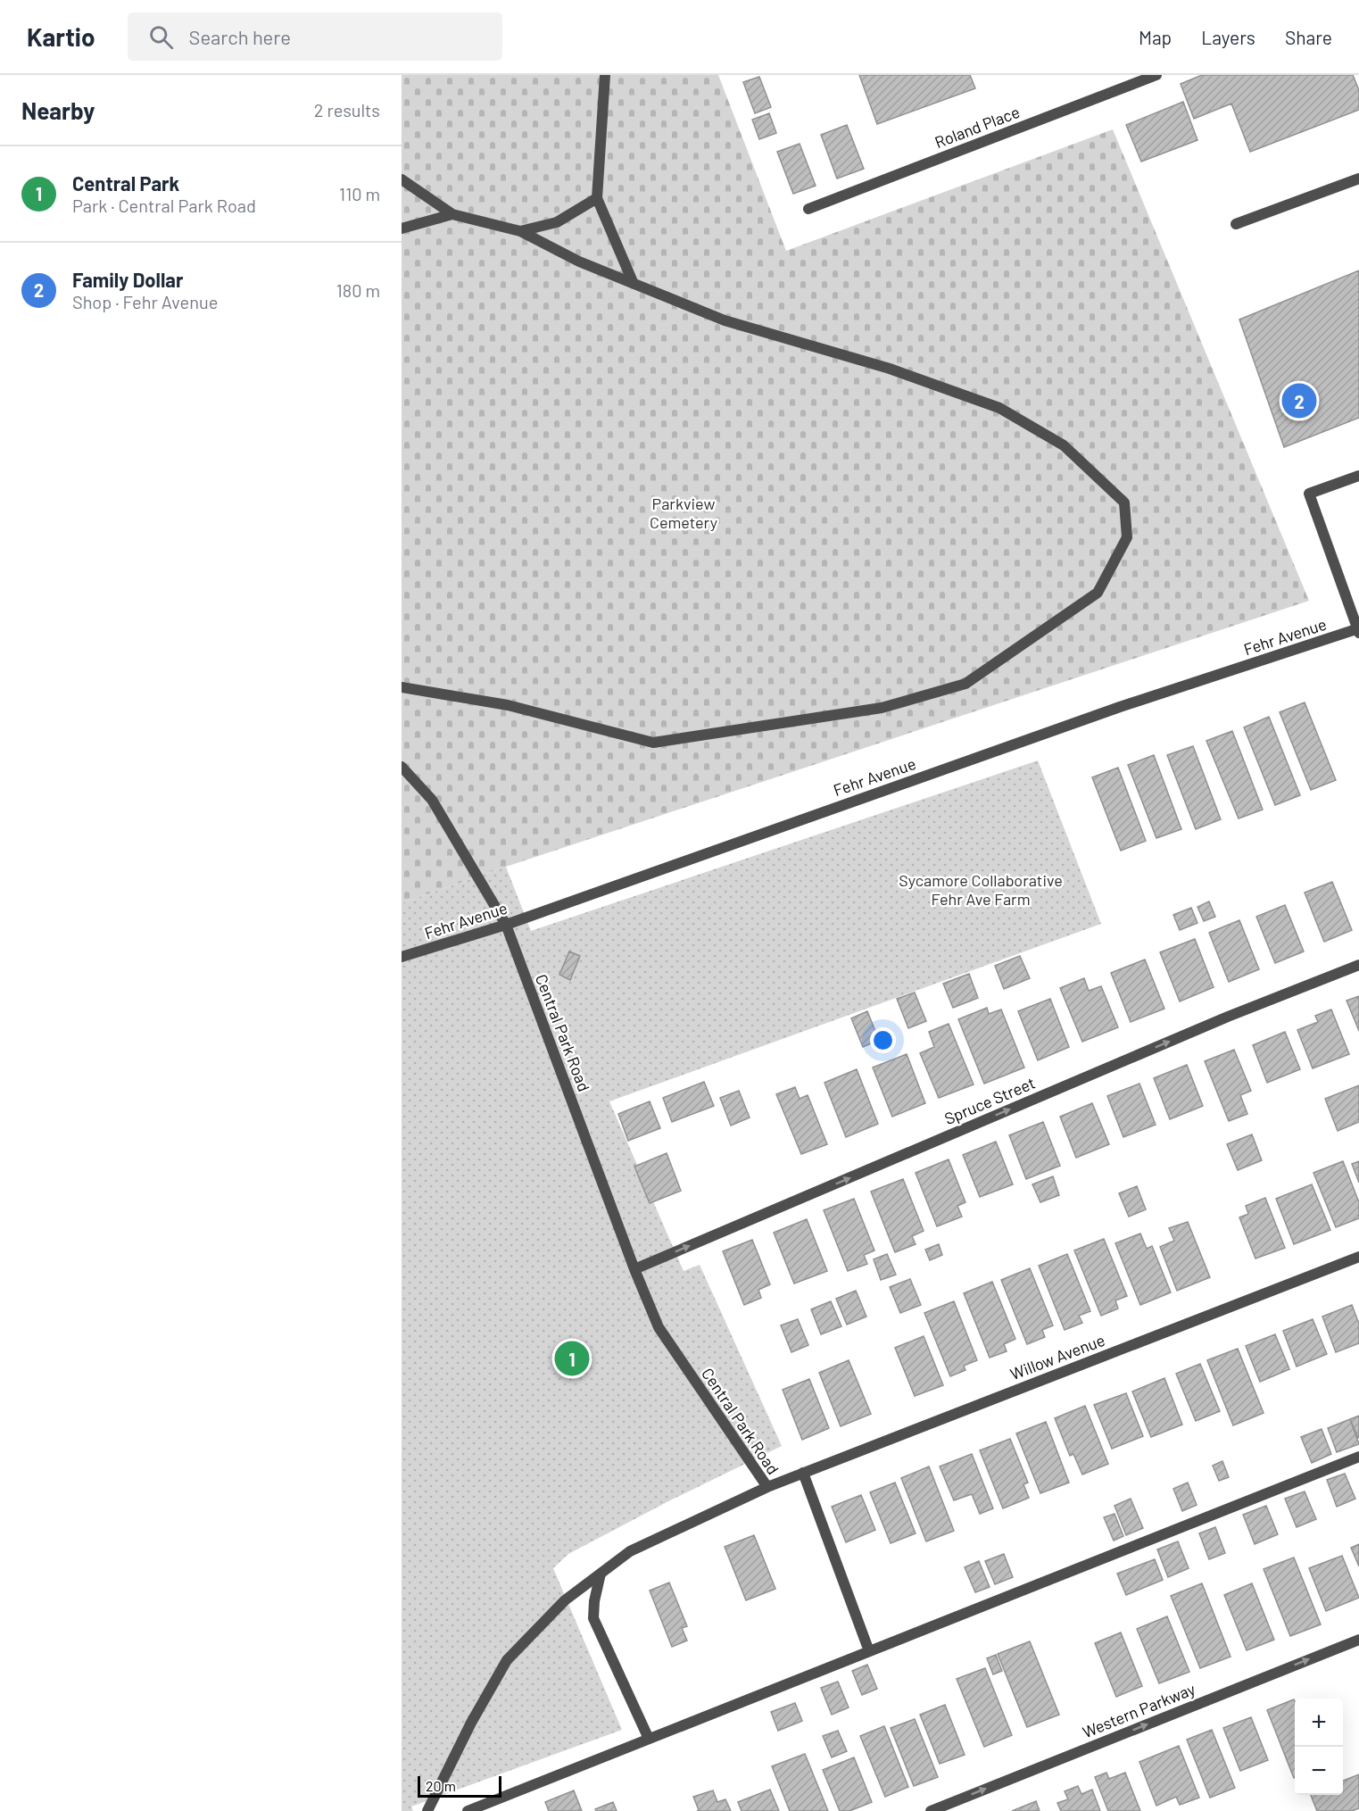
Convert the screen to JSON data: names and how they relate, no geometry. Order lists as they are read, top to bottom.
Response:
{
  "streets": {
    "street": [
      "Roland Place",
      "Fehr Avenue",
      "Central Park Road",
      "Spruce Street",
      "Willow Avenue",
      "Western Parkway"
    ]
  },
  "crossings": [
    ["Fehr Avenue", "Central Park Road"],
    ["Central Park Road", "Spruce Street"],
    ["Central Park Road", "Willow Avenue"]
  ],
  "one_way": ["Spruce Street", "Western Parkway"],
  "parks": ["Parkview Cemetery", "Sycamore Collaborative Fehr Ave Farm"],
  "scale_bar": "20 m",
  "page": {
    "header": "Kartio",
    "search": "Search here",
    "nav": ["Map", "Layers", "Share"],
    "heading": ["Nearby", "2 results"],
    "list": [
      {
        "mark": "1",
        "name": "Central Park",
        "note": "Park · Central Park Road",
        "value": "110 m"
      },
      {
        "mark": "2",
        "name": "Family Dollar",
        "note": "Shop · Fehr Avenue",
        "value": "180 m"
      }
    ],
    "pins": ["2", "1"],
    "map_buttons": ["+", "−"],
    "scale": "20 m"
  }
}
